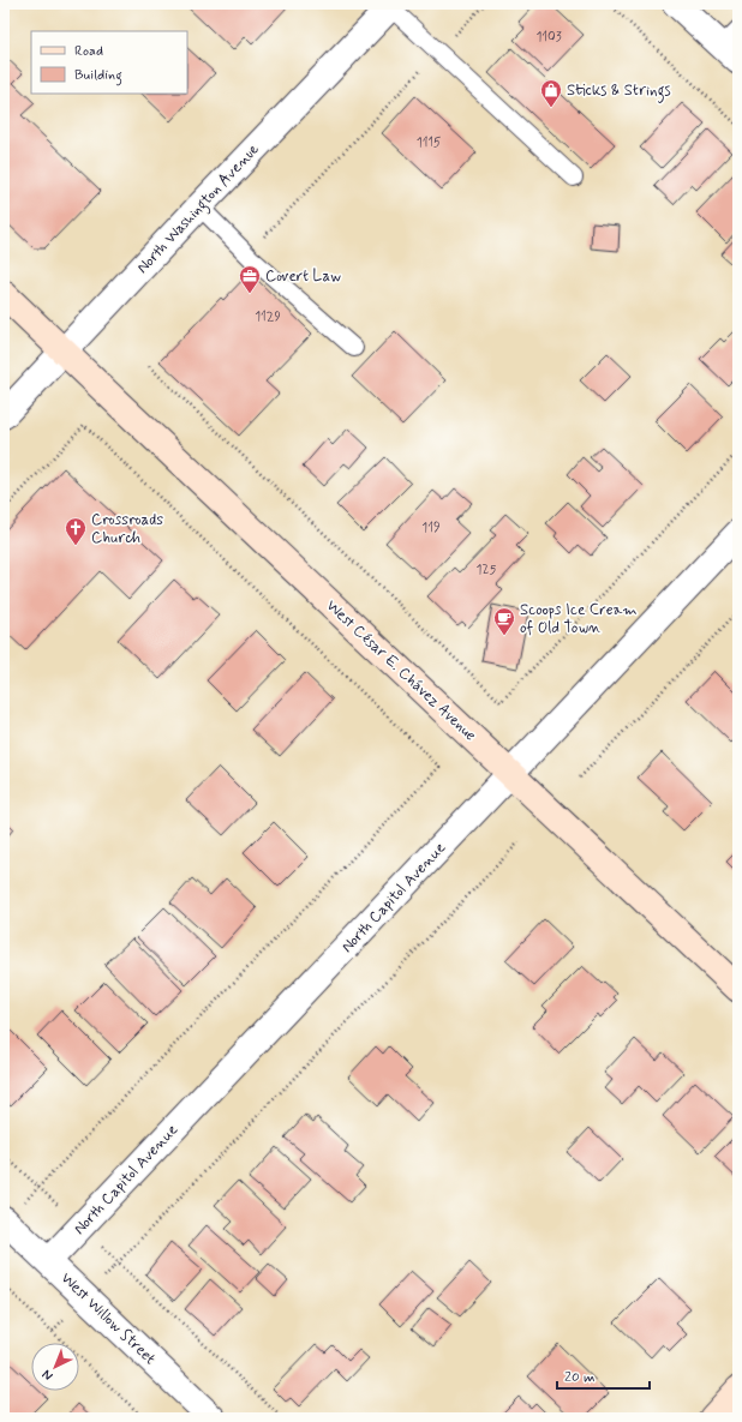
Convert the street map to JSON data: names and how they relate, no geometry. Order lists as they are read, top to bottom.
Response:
{
  "streets": {
    "street": [
      "North Washington Avenue",
      "West César E. Chávez Avenue",
      "North Capitol Avenue",
      "West Willow Street"
    ]
  },
  "crossings": [
    ["North Washington Avenue", "West César E. Chávez Avenue"],
    ["West César E. Chávez Avenue", "North Capitol Avenue"],
    ["North Capitol Avenue", "West Willow Street"]
  ],
  "places": {
    "shop": ["Sticks & Strings"],
    "office": ["Covert Law"],
    "church": ["Crossroads Church"],
    "cafe": ["Scoops Ice Cream of Old Town"]
  },
  "house_numbers": [
    "1103",
    "1115",
    "1129",
    "119",
    "125"
  ],
  "legend": ["Road", "Building"],
  "scale_bar": "20 m",
  "north": "bottom left"
}
